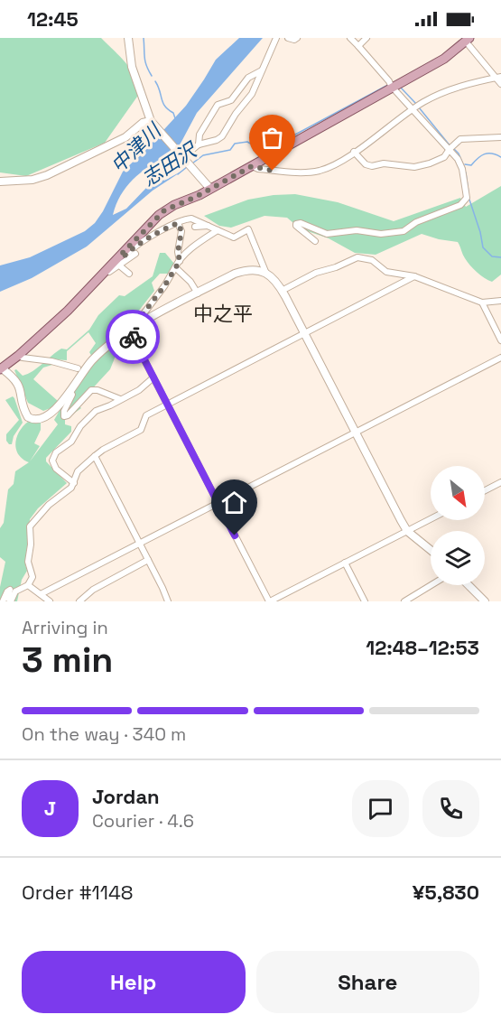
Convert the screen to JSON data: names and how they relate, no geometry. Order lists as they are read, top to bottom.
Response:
{
  "districts": ["中之平"],
  "water": ["中津川", "志田沢"],
  "north": "bottom right",
  "page": {
    "status": "12:45",
    "heading": ["3 min", "Arriving in", "12:48–12:53"],
    "panel": [
      "Jordan",
      "Courier · 4.6",
      "Order #1148",
      "¥5,830"
    ],
    "bar": "On the way · 340 m",
    "round": "J",
    "buttons": ["Help", "Share"]
  }
}
